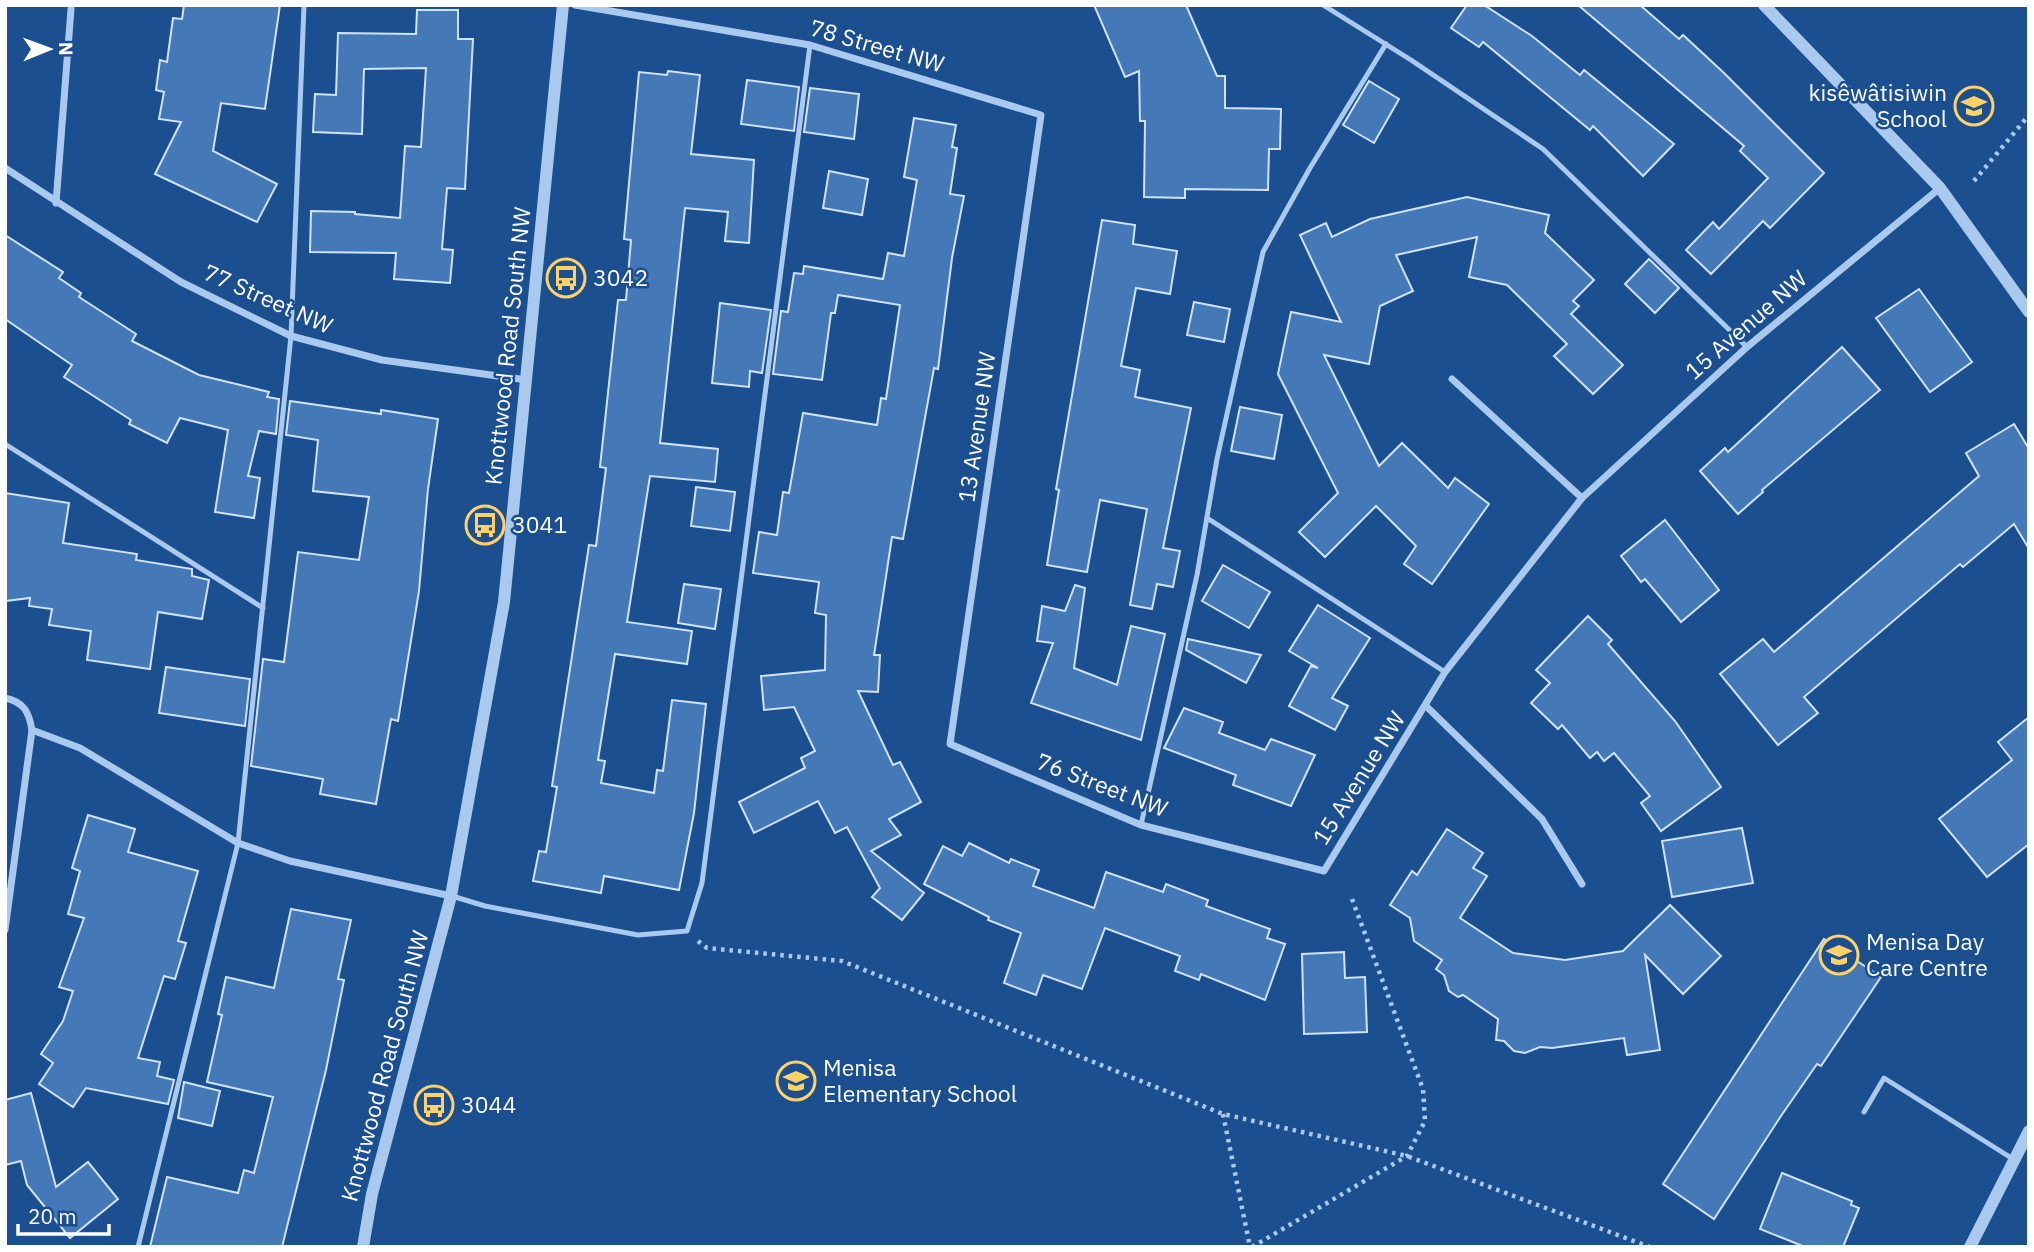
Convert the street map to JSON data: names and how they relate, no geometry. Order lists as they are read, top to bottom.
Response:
{
  "streets": {
    "street": [
      "78 Street NW",
      "77 Street NW",
      "15 Avenue NW",
      "Knottwood Road South NW",
      "13 Avenue NW",
      "76 Street NW"
    ]
  },
  "crossings": [
    ["78 Street NW", "13 Avenue NW"],
    ["77 Street NW", "Knottwood Road South NW"],
    ["15 Avenue NW", "76 Street NW"],
    ["13 Avenue NW", "76 Street NW"]
  ],
  "places": {
    "school or university": ["kisêwâtisiwin School", "Menisa Day Care Centre", "Menisa Elementary School"],
    "bus stop": ["3042", "3041", "3044"]
  },
  "scale_bar": "20 m",
  "north": "right"
}
